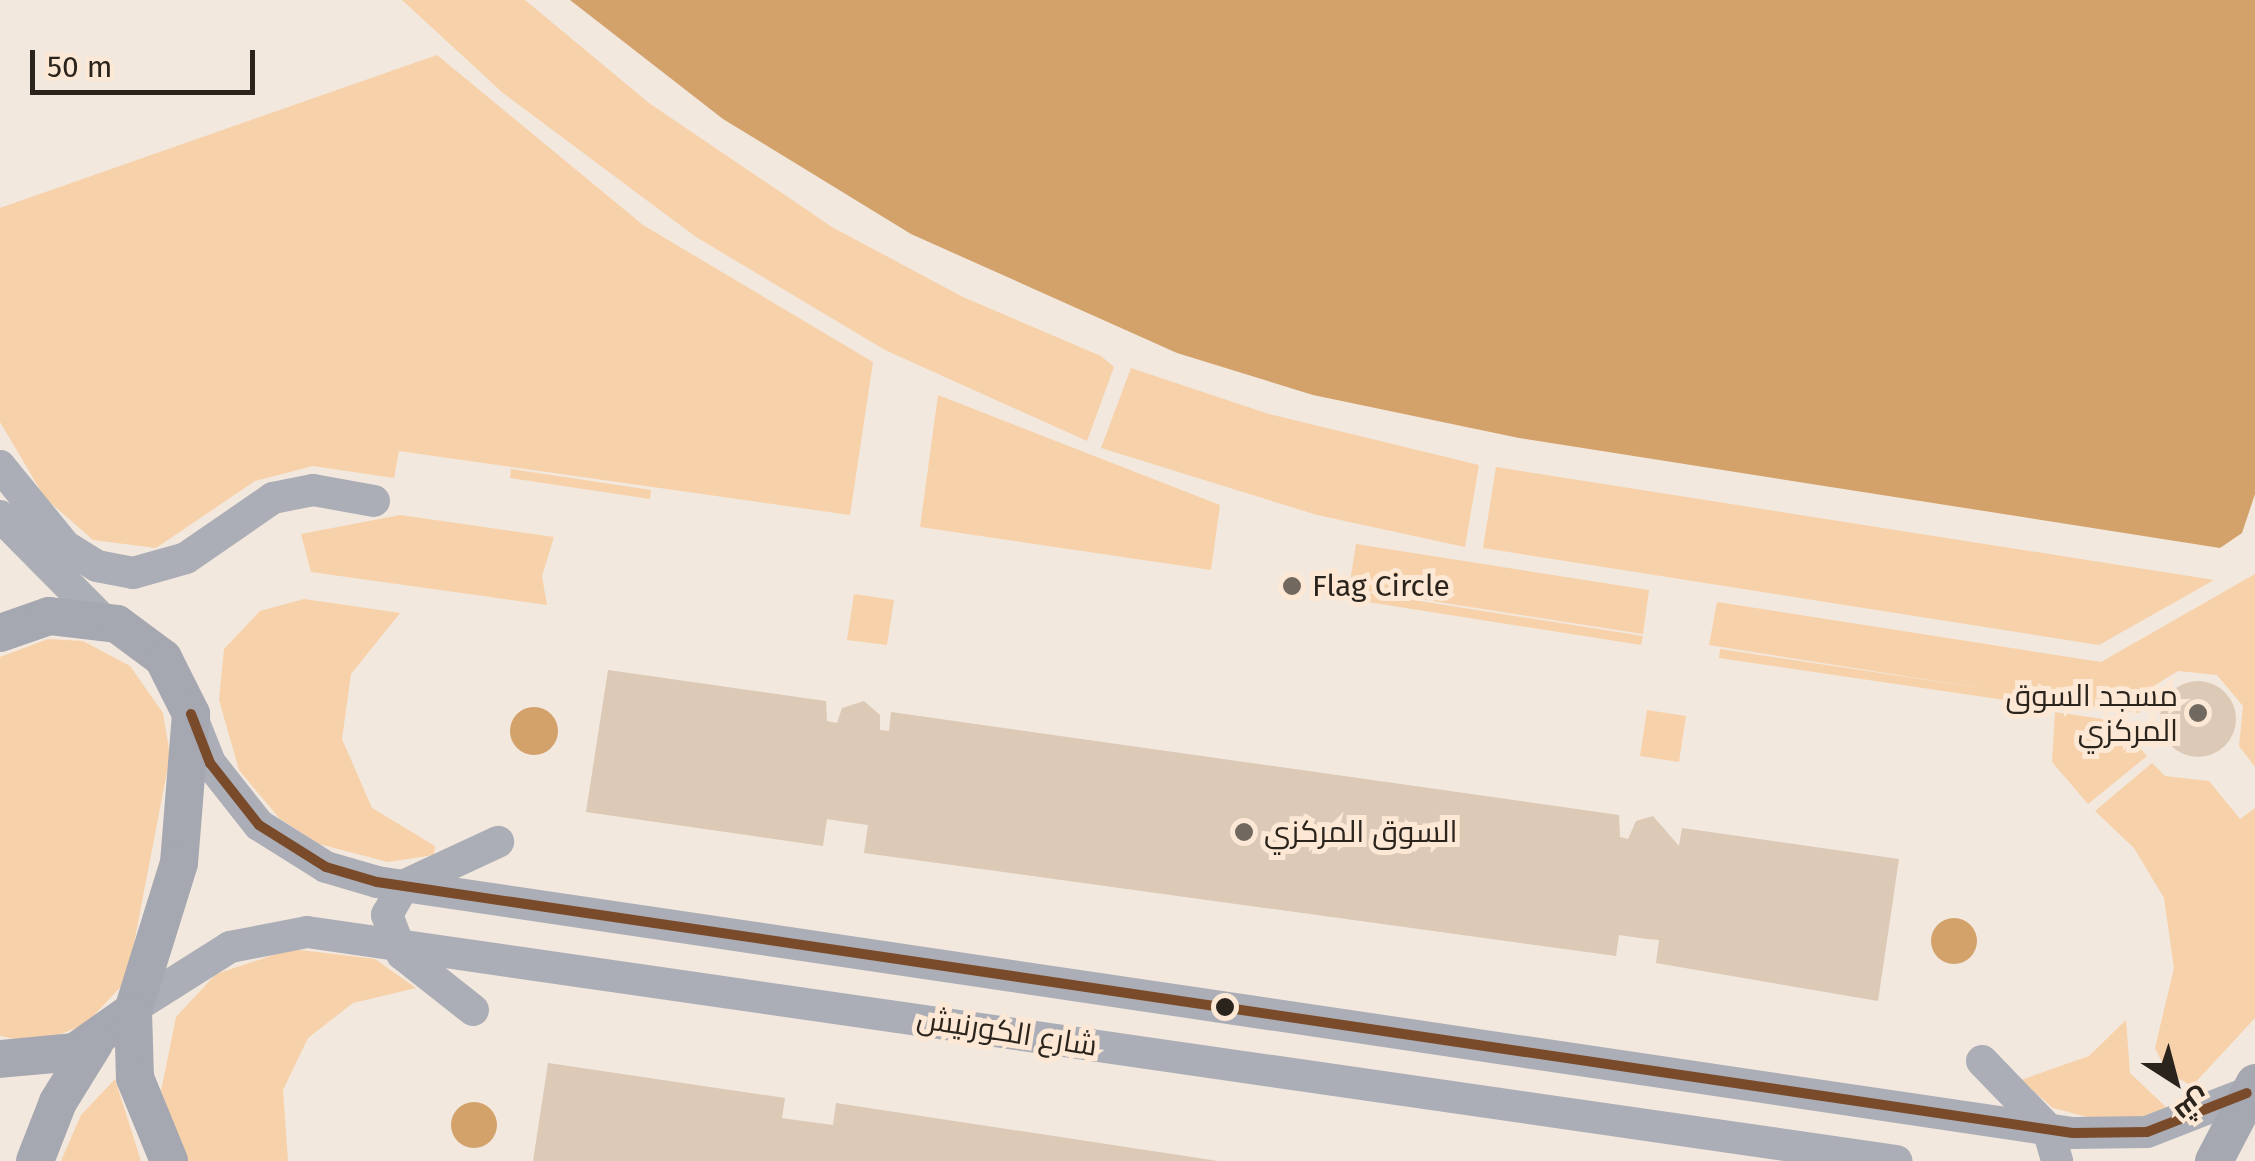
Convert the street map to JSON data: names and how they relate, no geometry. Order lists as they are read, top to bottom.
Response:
{
  "streets": {
    "main road": ["شارع الكورنيش"]
  },
  "places": ["Flag Circle", "مسجد السوق المركزي", "السوق المركزي"],
  "scale_bar": "50 m",
  "north": "bottom right"
}
